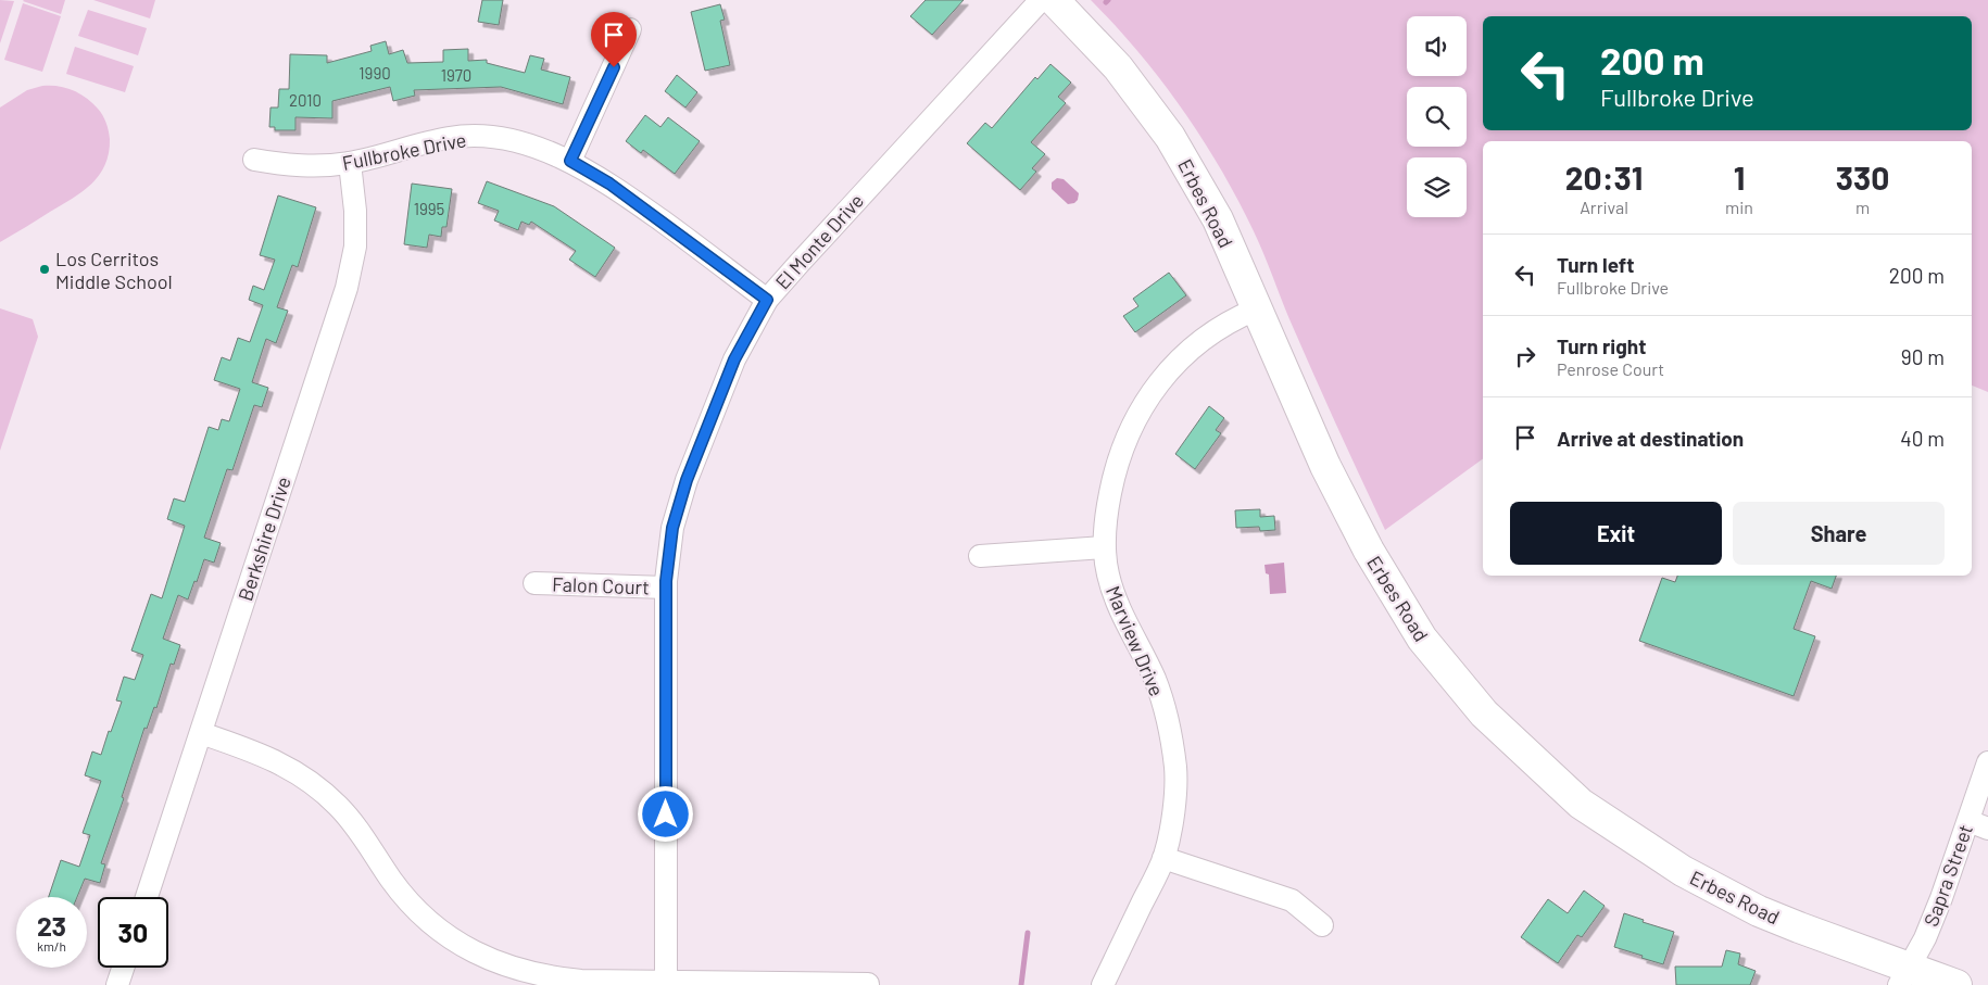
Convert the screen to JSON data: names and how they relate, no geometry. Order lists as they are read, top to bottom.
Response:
{
  "streets": {
    "main road": ["Erbes Road"],
    "street": [
      "Fullbroke Drive",
      "El Monte Drive",
      "Berkshire Drive",
      "Falon Court",
      "Marview Drive",
      "Sapra Street"
    ]
  },
  "crossings": [
    ["Fullbroke Drive", "El Monte Drive"],
    ["Fullbroke Drive", "Berkshire Drive"],
    ["Erbes Road", "Marview Drive"],
    ["Erbes Road", "Sapra Street"],
    ["El Monte Drive", "Falon Court"]
  ],
  "places": ["Los Cerritos Middle School"],
  "house_numbers": [
    "1990",
    "1970",
    "2010",
    "1995"
  ],
  "page": {
    "turn": ["200 m", "Fullbroke Drive"],
    "eta": [
      "20:31",
      "Arrival",
      "1",
      "min",
      "330",
      "m"
    ],
    "list": [
      {
        "name": "Turn left",
        "note": "Fullbroke Drive",
        "value": "200 m"
      },
      {
        "name": "Turn right",
        "note": "Penrose Court",
        "value": "90 m"
      },
      {
        "name": "Arrive at destination",
        "value": "40 m"
      }
    ],
    "buttons": ["Exit", "Share"],
    "speed": "23 km/h",
    "limit": "30"
  }
}
